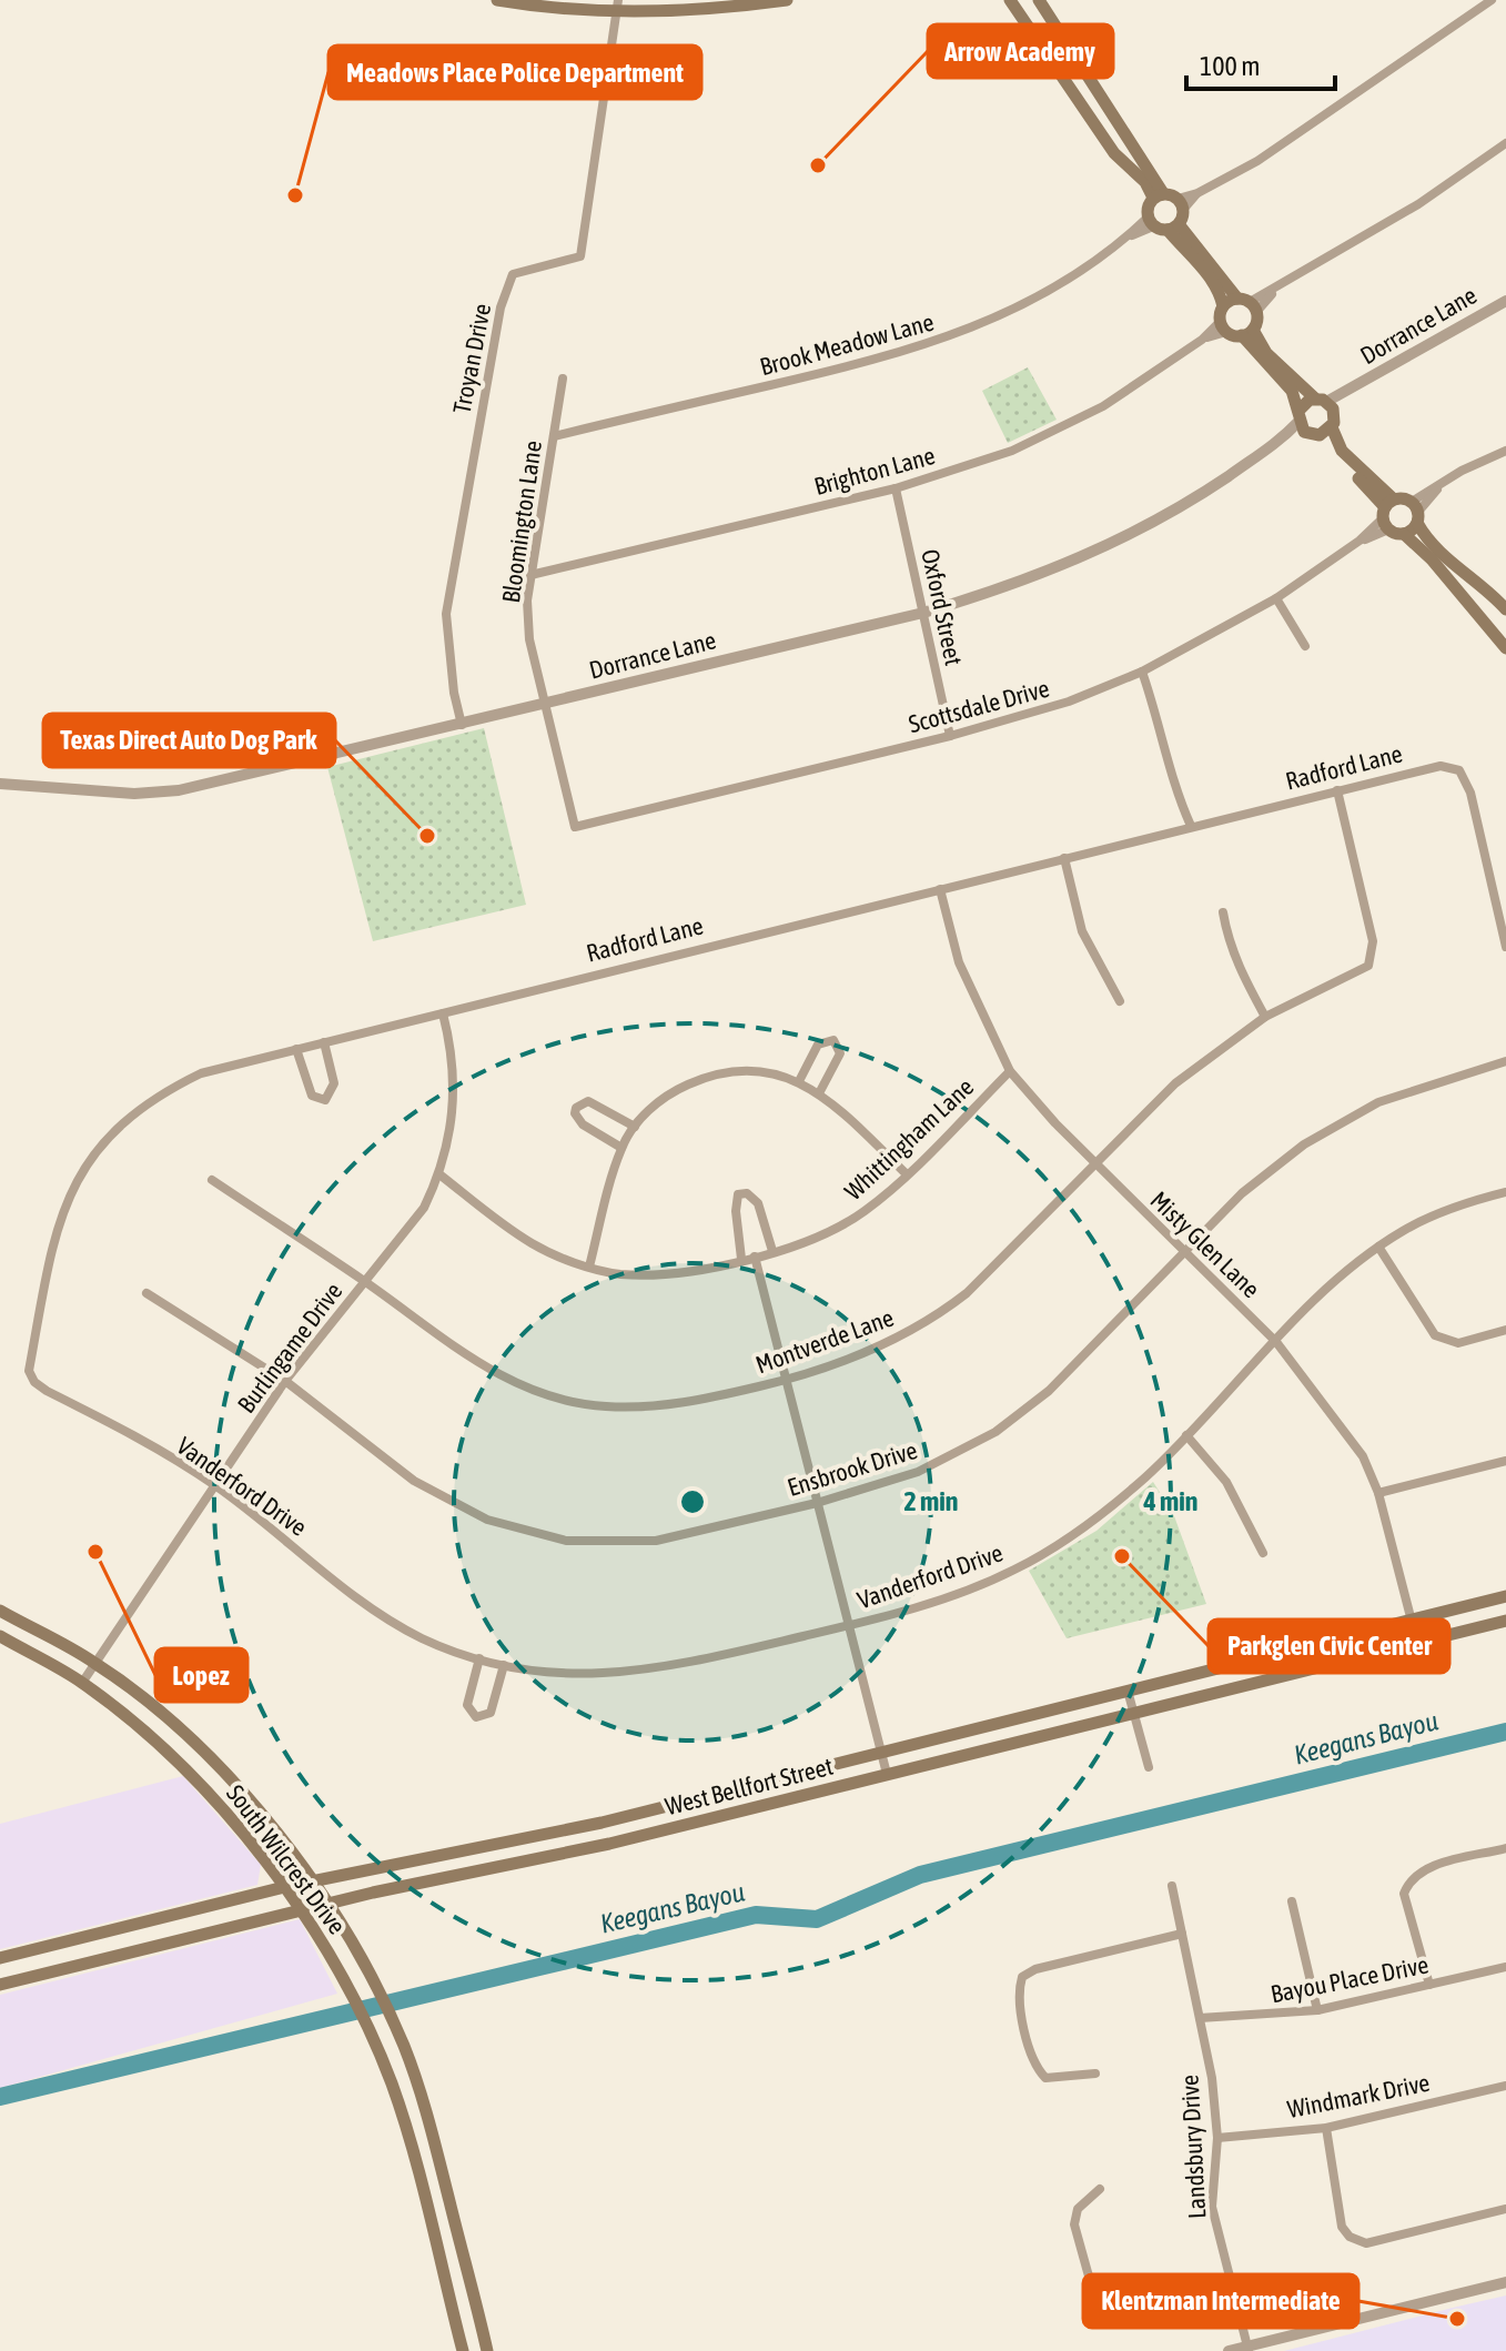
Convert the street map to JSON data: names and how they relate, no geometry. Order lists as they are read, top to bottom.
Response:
{
  "streets": {
    "main road": ["West Bellfort Street", "South Wilcrest Drive"],
    "street": [
      "Dorrance Lane",
      "Brook Meadow Lane",
      "Troyan Drive",
      "Brighton Lane",
      "Bloomington Lane",
      "Oxford Street",
      "Scottsdale Drive",
      "Radford Lane",
      "Whittingham Lane",
      "Misty Glen Lane",
      "Montverde Lane",
      "Burlingame Drive",
      "Ensbrook Drive",
      "Vanderford Drive",
      "Bayou Place Drive",
      "Windmark Drive",
      "Landsbury Drive"
    ]
  },
  "crossings": [
    ["Dorrance Lane", "Troyan Drive"],
    ["Dorrance Lane", "Bloomington Lane"],
    ["Dorrance Lane", "Oxford Street"],
    ["Brook Meadow Lane", "Bloomington Lane"],
    ["Brighton Lane", "Bloomington Lane"],
    ["Brighton Lane", "Oxford Street"],
    ["Bloomington Lane", "Scottsdale Drive"],
    ["Oxford Street", "Scottsdale Drive"],
    ["Radford Lane", "Misty Glen Lane"],
    ["Radford Lane", "Montverde Lane"],
    ["Radford Lane", "Burlingame Drive"],
    ["Radford Lane", "Vanderford Drive"],
    ["Whittingham Lane", "Misty Glen Lane"],
    ["Whittingham Lane", "Burlingame Drive"],
    ["Misty Glen Lane", "Montverde Lane"],
    ["Misty Glen Lane", "Ensbrook Drive"],
    ["Misty Glen Lane", "Vanderford Drive"],
    ["Misty Glen Lane", "West Bellfort Street"],
    ["Montverde Lane", "Burlingame Drive"],
    ["Burlingame Drive", "Ensbrook Drive"],
    ["Burlingame Drive", "Vanderford Drive"],
    ["Burlingame Drive", "South Wilcrest Drive"],
    ["West Bellfort Street", "South Wilcrest Drive"],
    ["Bayou Place Drive", "Landsbury Drive"],
    ["Windmark Drive", "Landsbury Drive"]
  ],
  "water": ["Keegans Bayou"],
  "places": [
    "Arrow Academy",
    "Meadows Place Police Department",
    "Texas Direct Auto Dog Park",
    "Lopez",
    "Parkglen Civic Center",
    "Klentzman Intermediate"
  ],
  "scale_bar": "100 m",
  "rings": ["2 min", "4 min"]
}
